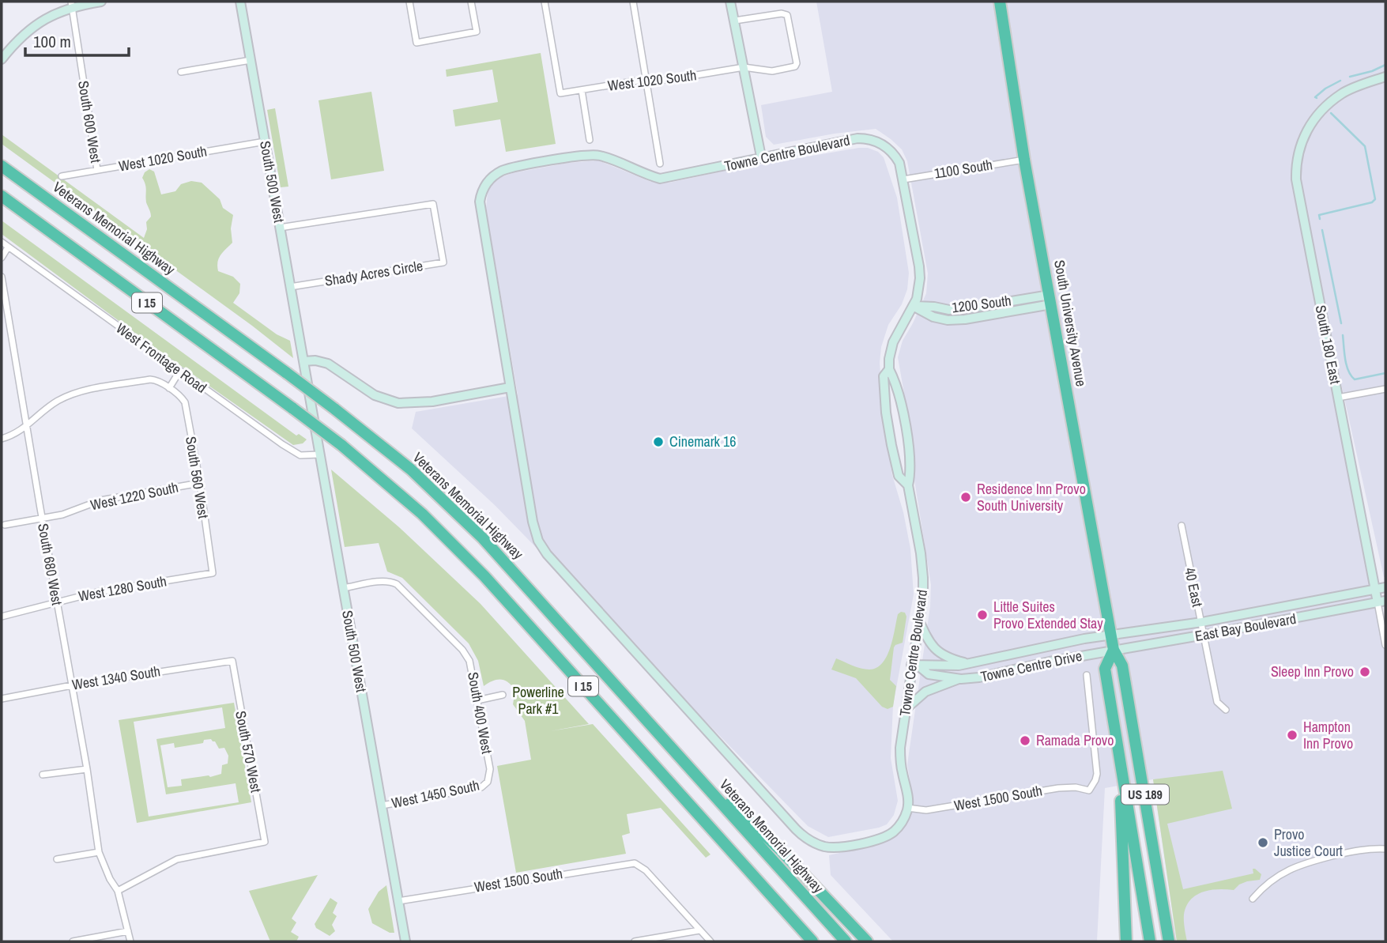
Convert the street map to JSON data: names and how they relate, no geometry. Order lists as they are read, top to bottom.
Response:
{
  "streets": {
    "highway": [
      "Veterans Memorial Highway",
      "I 15",
      "South University Avenue",
      "US 189"
    ],
    "street": [
      "West 1020 South",
      "South 600 West",
      "Towne Centre Boulevard",
      "1100 South",
      "South 500 West",
      "Shady Acres Circle",
      "1200 South",
      "South 180 East",
      "West Frontage Road",
      "South 560 West",
      "West 1220 South",
      "South 680 West",
      "40 East",
      "West 1280 South",
      "East Bay Boulevard",
      "Towne Centre Drive",
      "West 1340 South",
      "South 400 West",
      "South 570 West",
      "West 1450 South",
      "West 1500 South"
    ]
  },
  "crossings": [
    ["West 1020 South", "South 600 West"],
    ["West 1020 South", "South 500 West"],
    ["Towne Centre Boulevard", "1100 South"],
    ["Towne Centre Boulevard", "1200 South"],
    ["Towne Centre Boulevard", "Towne Centre Drive"],
    ["Towne Centre Boulevard", "West 1500 South"],
    ["1100 South", "South University Avenue"],
    ["South 500 West", "Shady Acres Circle"],
    ["South 500 West", "West Frontage Road"],
    ["South 500 West", "South 400 West"],
    ["South 500 West", "West 1450 South"],
    ["South 500 West", "West 1500 South"],
    ["1200 South", "South University Avenue"],
    ["South University Avenue", "East Bay Boulevard"],
    ["South University Avenue", "Towne Centre Drive"],
    ["South 180 East", "East Bay Boulevard"],
    ["South 560 West", "West 1220 South"],
    ["South 560 West", "West 1280 South"],
    ["West 1220 South", "South 680 West"],
    ["South 680 West", "West 1280 South"],
    ["South 680 West", "West 1340 South"],
    ["South 680 West", "South 570 West"],
    ["40 East", "East Bay Boulevard"],
    ["East Bay Boulevard", "Towne Centre Drive"],
    ["West 1340 South", "South 570 West"],
    ["South 400 West", "West 1450 South"]
  ],
  "parks": ["Powerline Park #1"],
  "places": [
    "Cinemark 16",
    "Residence Inn Provo South University",
    "Little Suites Provo Extended Stay",
    "Sleep Inn Provo",
    "Hampton Inn Provo",
    "Ramada Provo",
    "Provo Justice Court"
  ],
  "scale_bar": "100 m"
}
